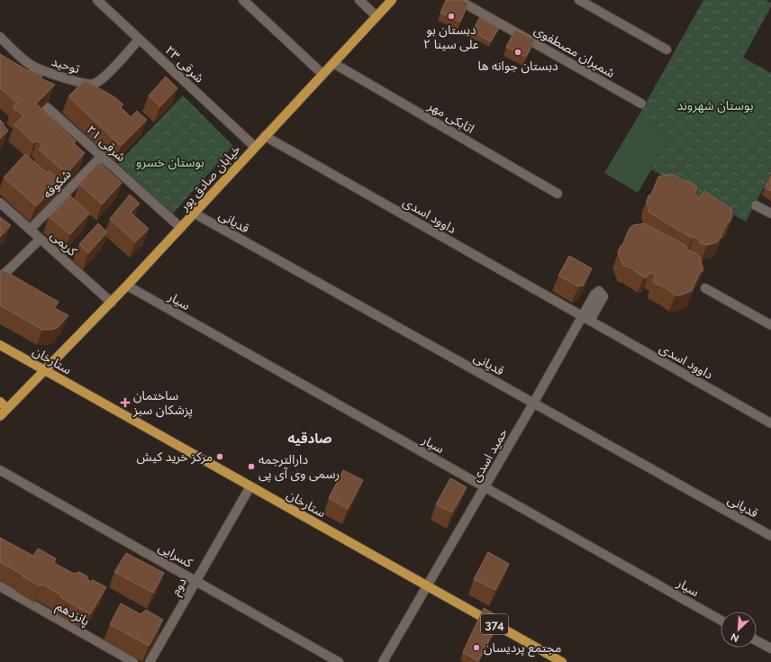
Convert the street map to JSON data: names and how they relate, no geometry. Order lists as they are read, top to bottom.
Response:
{
  "streets": {
    "main road": ["خیابان صادق پور", "ستارخان", "374"],
    "street": [
      "شمیران مصطفوی",
      "۲۳ شرقی",
      "توحید",
      "اتابکی مهر",
      "۲۱ شرقی",
      "شکوفه",
      "داوود اسدی",
      "قدیانی",
      "کریمی",
      "سیار",
      "حمید اسدی",
      "کسرایی",
      "دوم",
      "پانزدهم"
    ]
  },
  "crossings": [
    ["۲۳ شرقی", "توحید"],
    ["۲۳ شرقی", "خیابان صادق پور"],
    ["اتابکی مهر", "خیابان صادق پور"],
    ["۲۱ شرقی", "خیابان صادق پور"],
    ["۲۱ شرقی", "شکوفه"],
    ["خیابان صادق پور", "داوود اسدی"],
    ["خیابان صادق پور", "قدیانی"],
    ["خیابان صادق پور", "کریمی"],
    ["خیابان صادق پور", "سیار"],
    ["خیابان صادق پور", "ستارخان"],
    ["شکوفه", "کریمی"],
    ["داوود اسدی", "حمید اسدی"],
    ["قدیانی", "حمید اسدی"],
    ["سیار", "حمید اسدی"],
    ["ستارخان", "حمید اسدی"],
    ["ستارخان", "دوم"],
    ["کسرایی", "دوم"]
  ],
  "districts": ["صادقیه"],
  "parks": ["بوستان شهروند", "بوستان خسرو"],
  "places": {
    "other": [
      "دبستان بو علی سینا ۲",
      "دبستان جوانه ها",
      "مرکز خرید کیش",
      "دارالترجمه رسمی وی آی پی",
      "مجتمع پردیسان"
    ],
    "health": ["ساختمان پزشکان سبز"]
  },
  "north": "bottom left"
}
